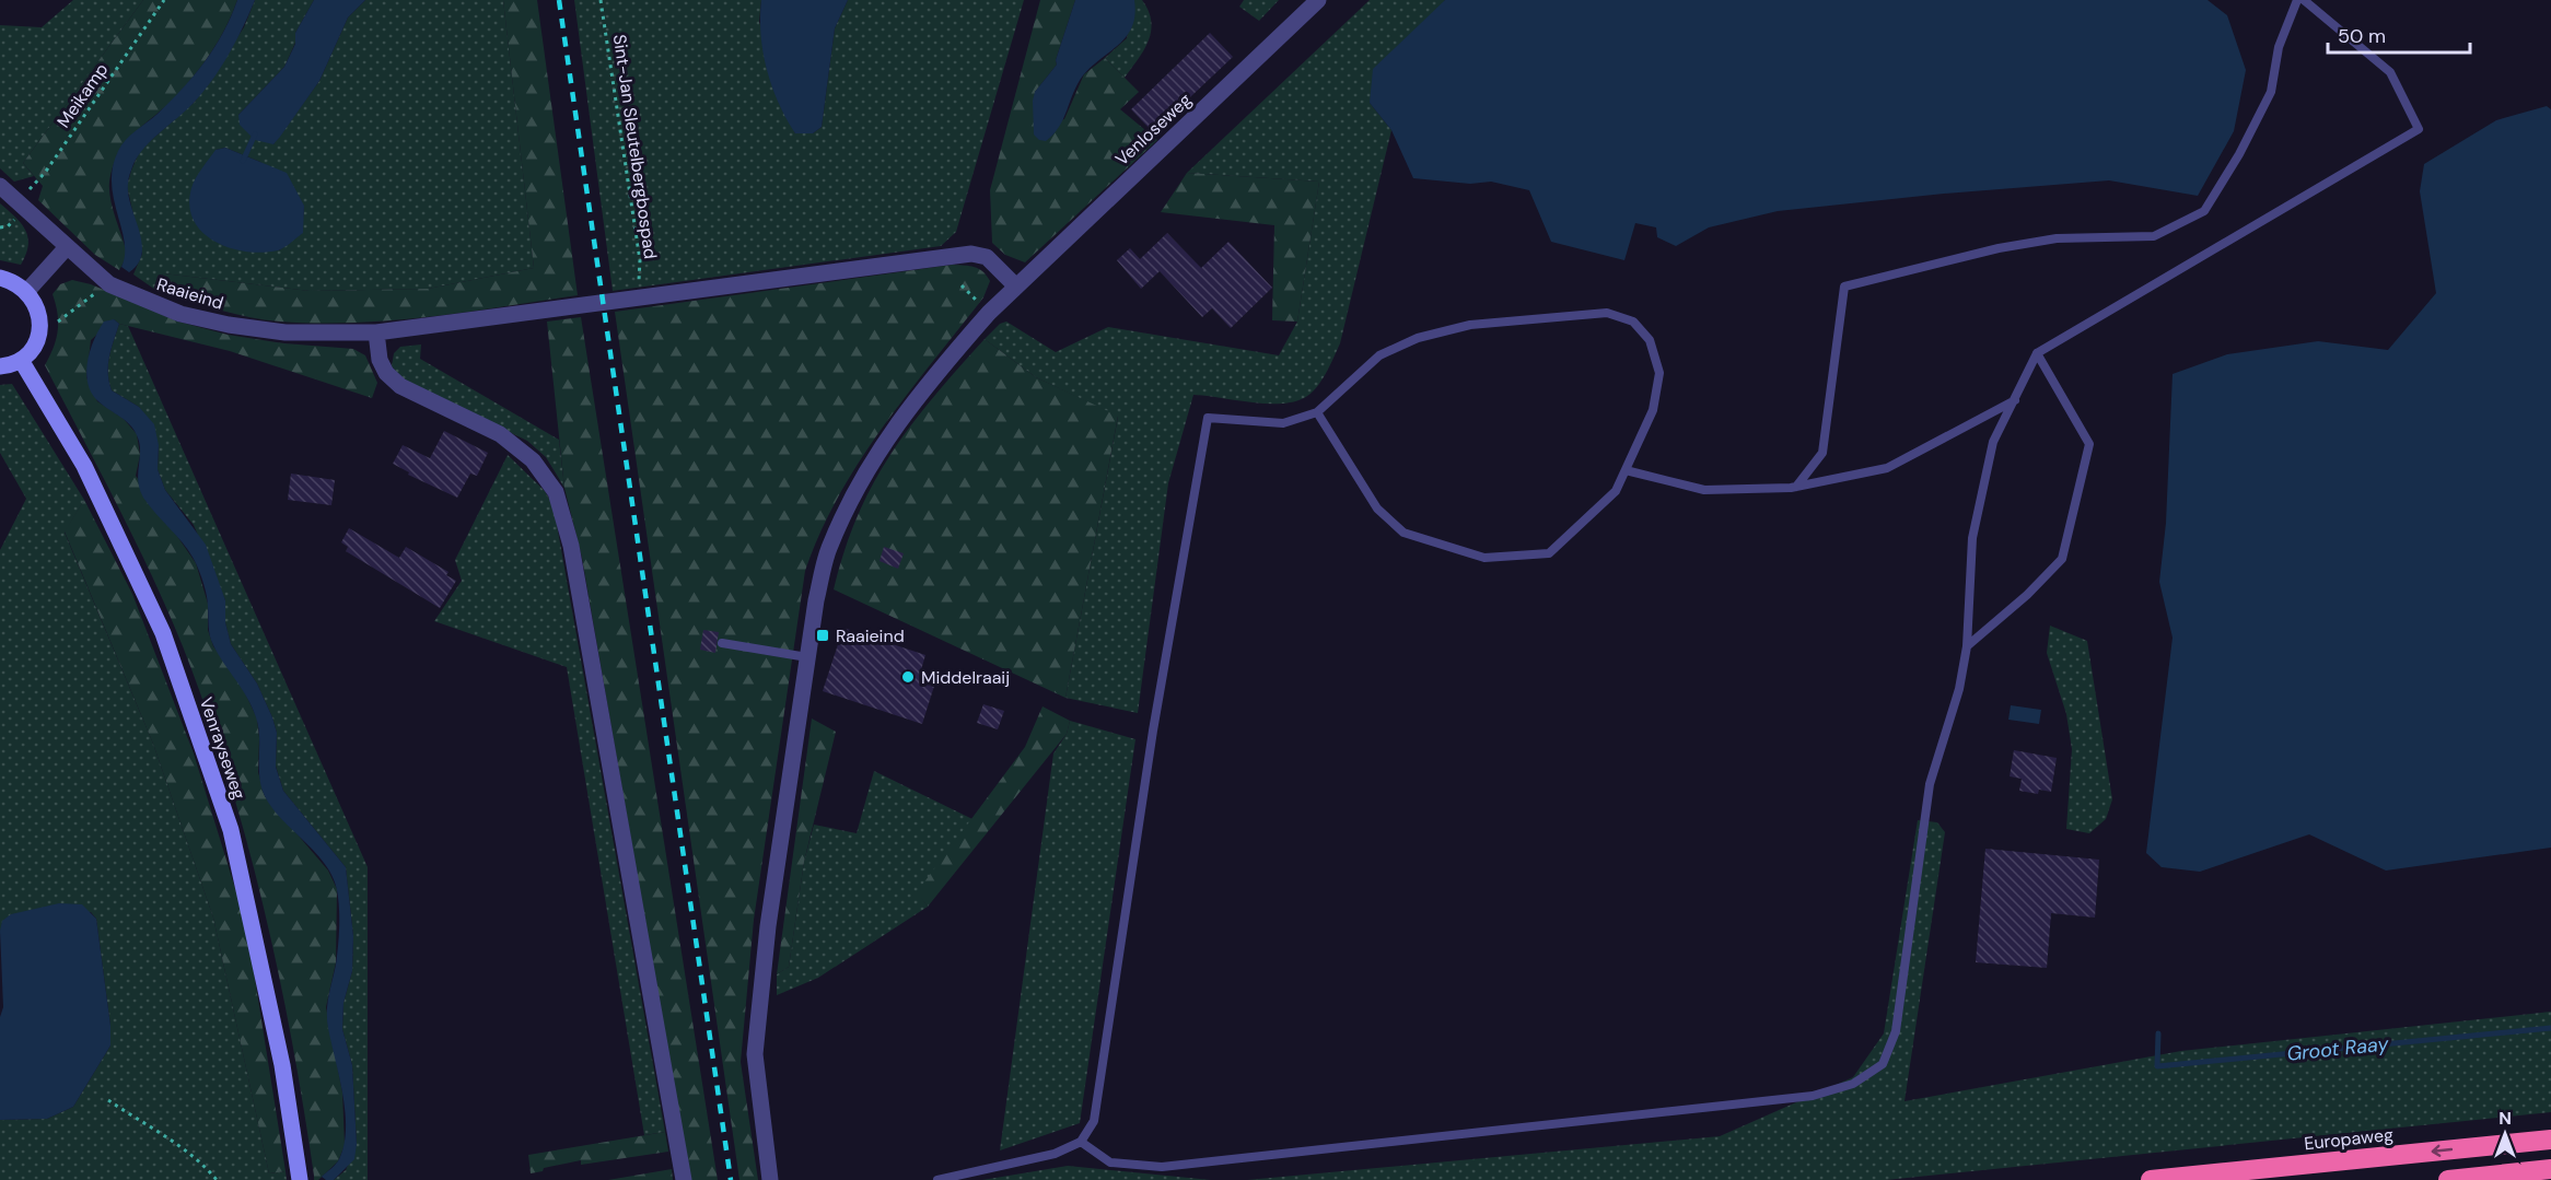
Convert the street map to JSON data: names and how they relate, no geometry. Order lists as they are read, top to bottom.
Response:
{
  "streets": {
    "highway": ["Europaweg"],
    "main road": ["Venrayseweg"],
    "street": ["Venloseweg", "Raaieind"],
    "path": ["Meikamp", "Sint-Jan Sleutelbergbospad"]
  },
  "crossings": [
    ["Venloseweg", "Raaieind"],
    ["Sint-Jan Sleutelbergbospad", "Raaieind"]
  ],
  "one_way": ["Europaweg"],
  "water": ["Groot Raay"],
  "places": {
    "transit": ["Raaieind"],
    "other": ["Middelraaij"]
  },
  "scale_bar": "50 m",
  "north": "top"
}
